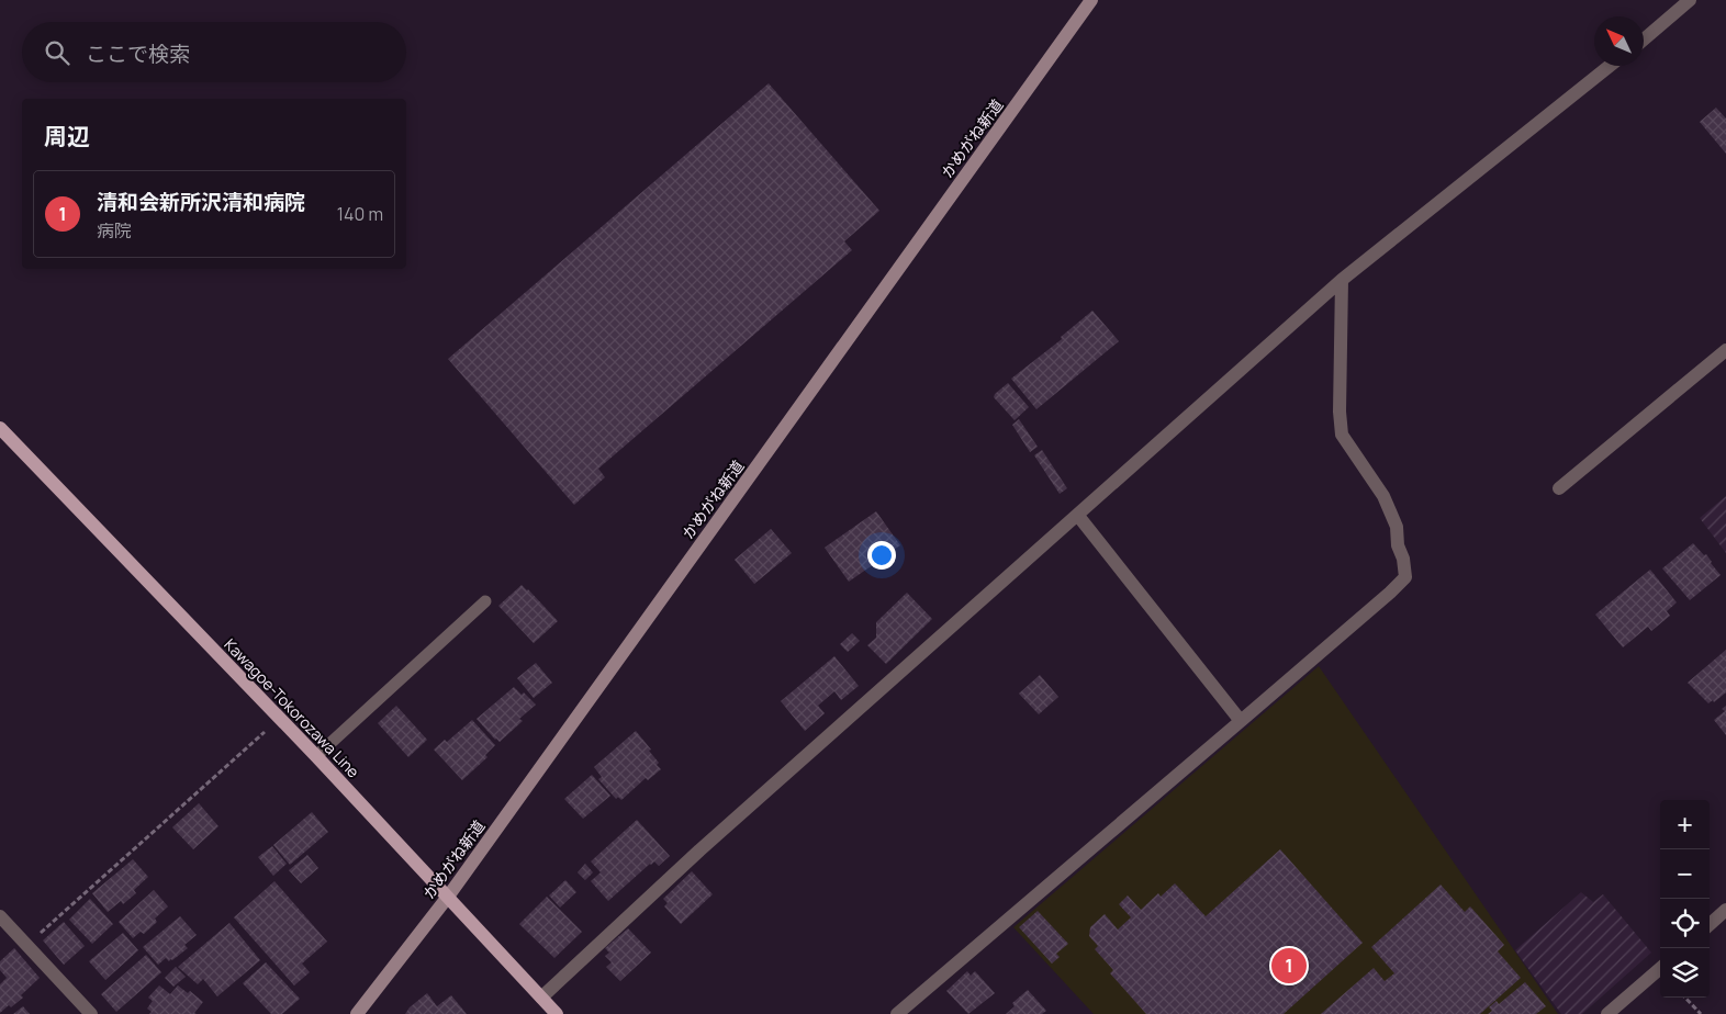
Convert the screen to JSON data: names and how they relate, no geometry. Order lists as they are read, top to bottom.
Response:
{
  "streets": {
    "main road": ["Kawagoe-Tokorozawa Line"],
    "street": ["かめがね新道"]
  },
  "crossings": [
    ["かめがね新道", "Kawagoe-Tokorozawa Line"]
  ],
  "north": "top left",
  "page": {
    "search": "ここで検索",
    "heading": "周辺",
    "list": [
      {
        "mark": "1",
        "name": "清和会新所沢清和病院",
        "note": "病院",
        "value": "140 m"
      }
    ],
    "map_buttons": ["+", "−"],
    "pins": "1"
  }
}
